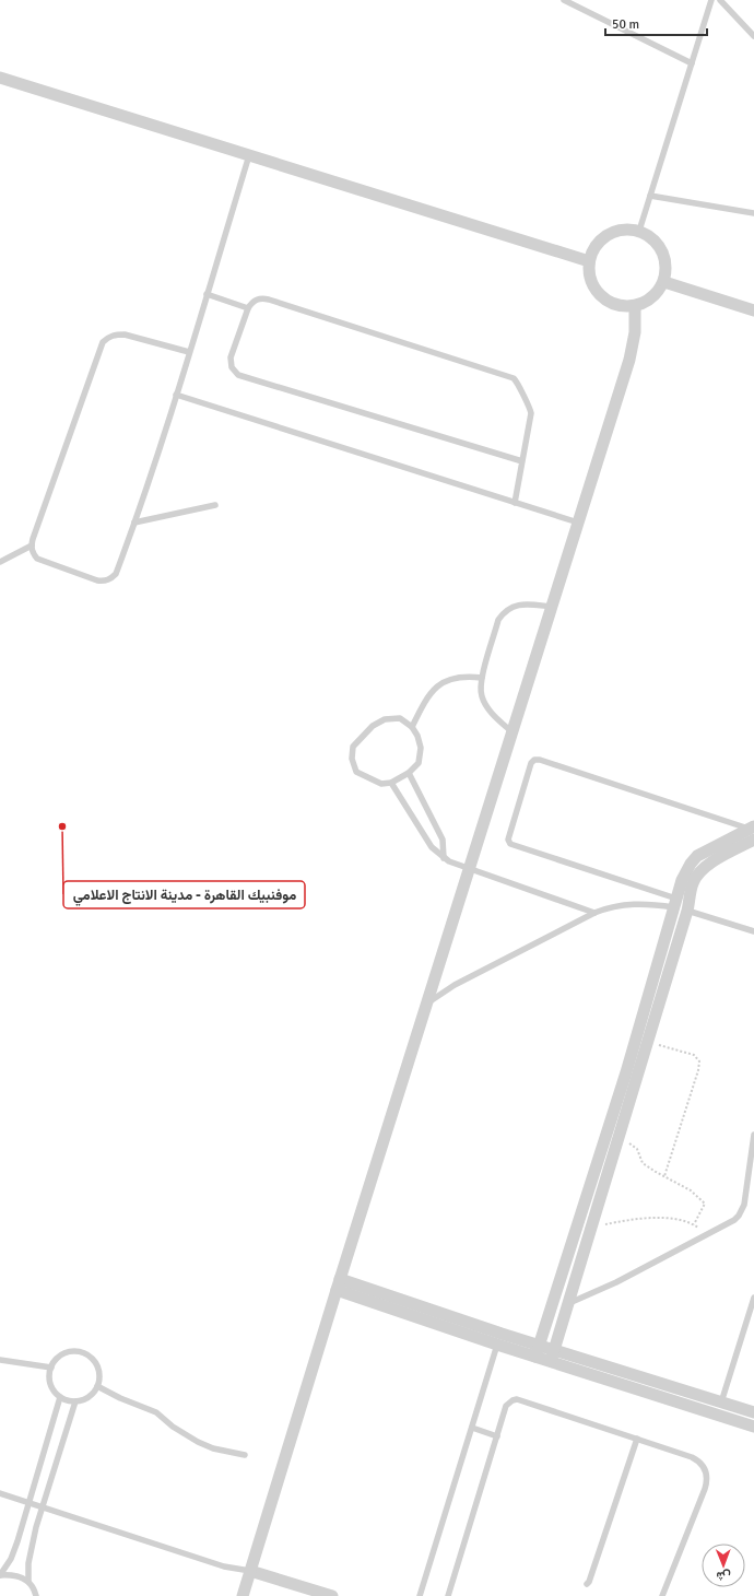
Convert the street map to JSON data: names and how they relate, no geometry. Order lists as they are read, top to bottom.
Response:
{
  "places": ["موفنبيك القاهرة - مدينة الانتاج الاعلامي"],
  "scale_bar": "50 m",
  "north": "bottom"
}
